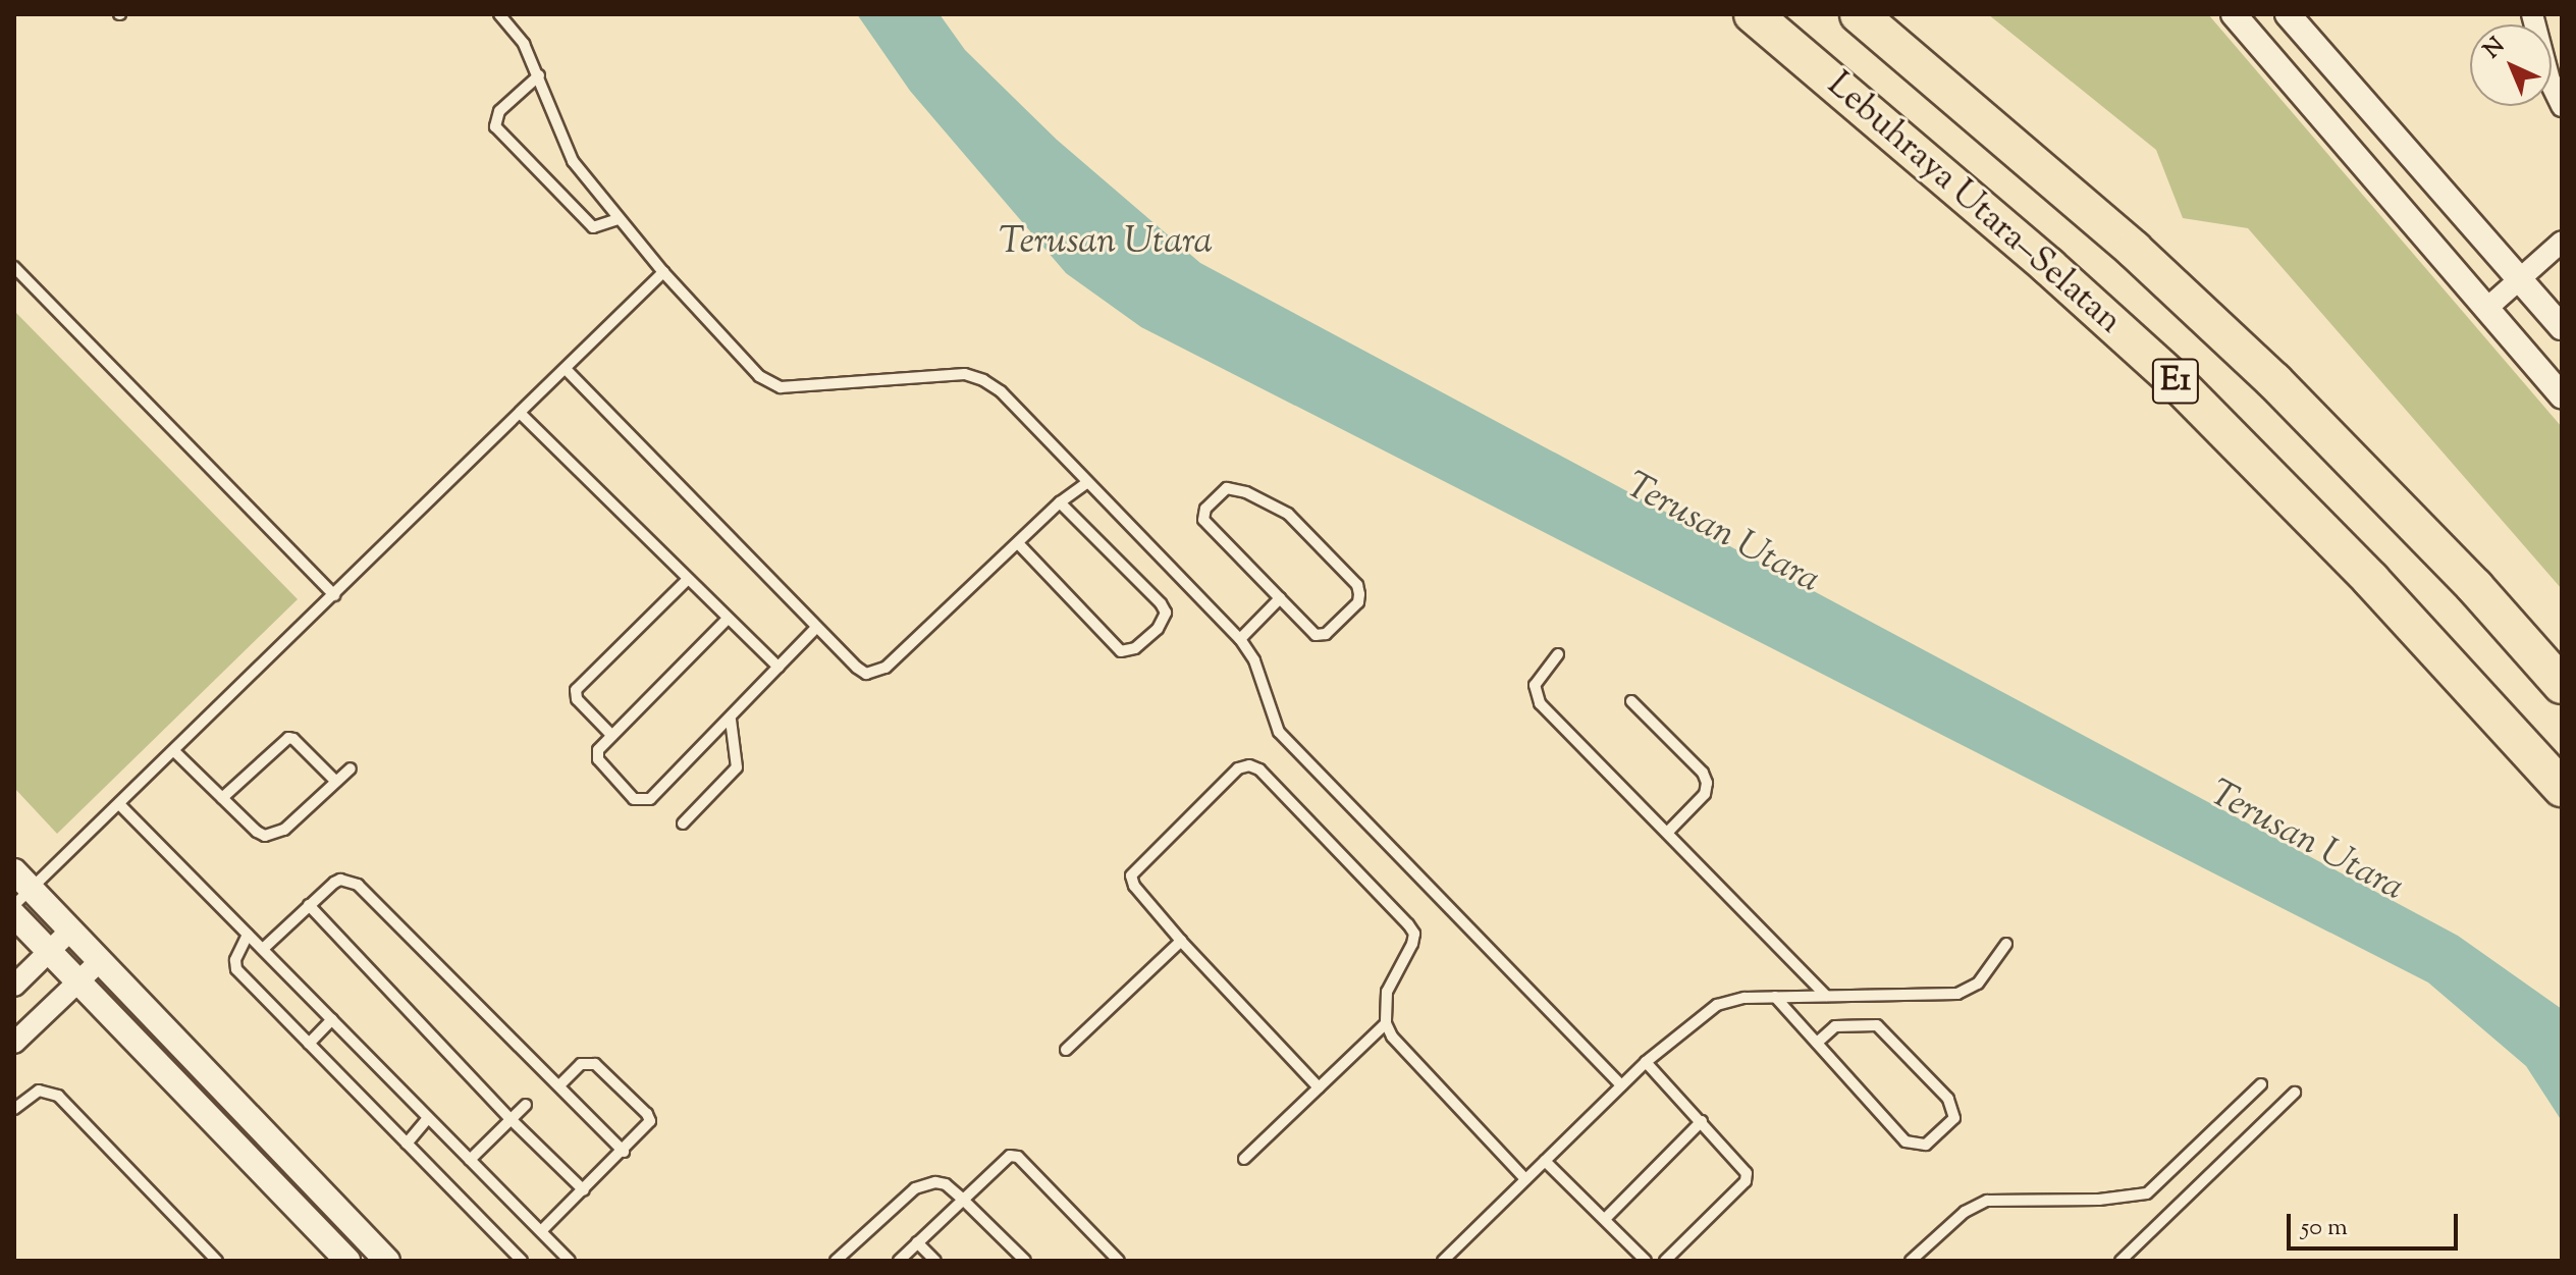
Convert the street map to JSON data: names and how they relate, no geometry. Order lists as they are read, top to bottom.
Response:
{
  "streets": {
    "highway": ["Lebuhraya Utara–Selatan", "E1"]
  },
  "water": ["Terusan Utara"],
  "scale_bar": "50 m",
  "north": "top left"
}
